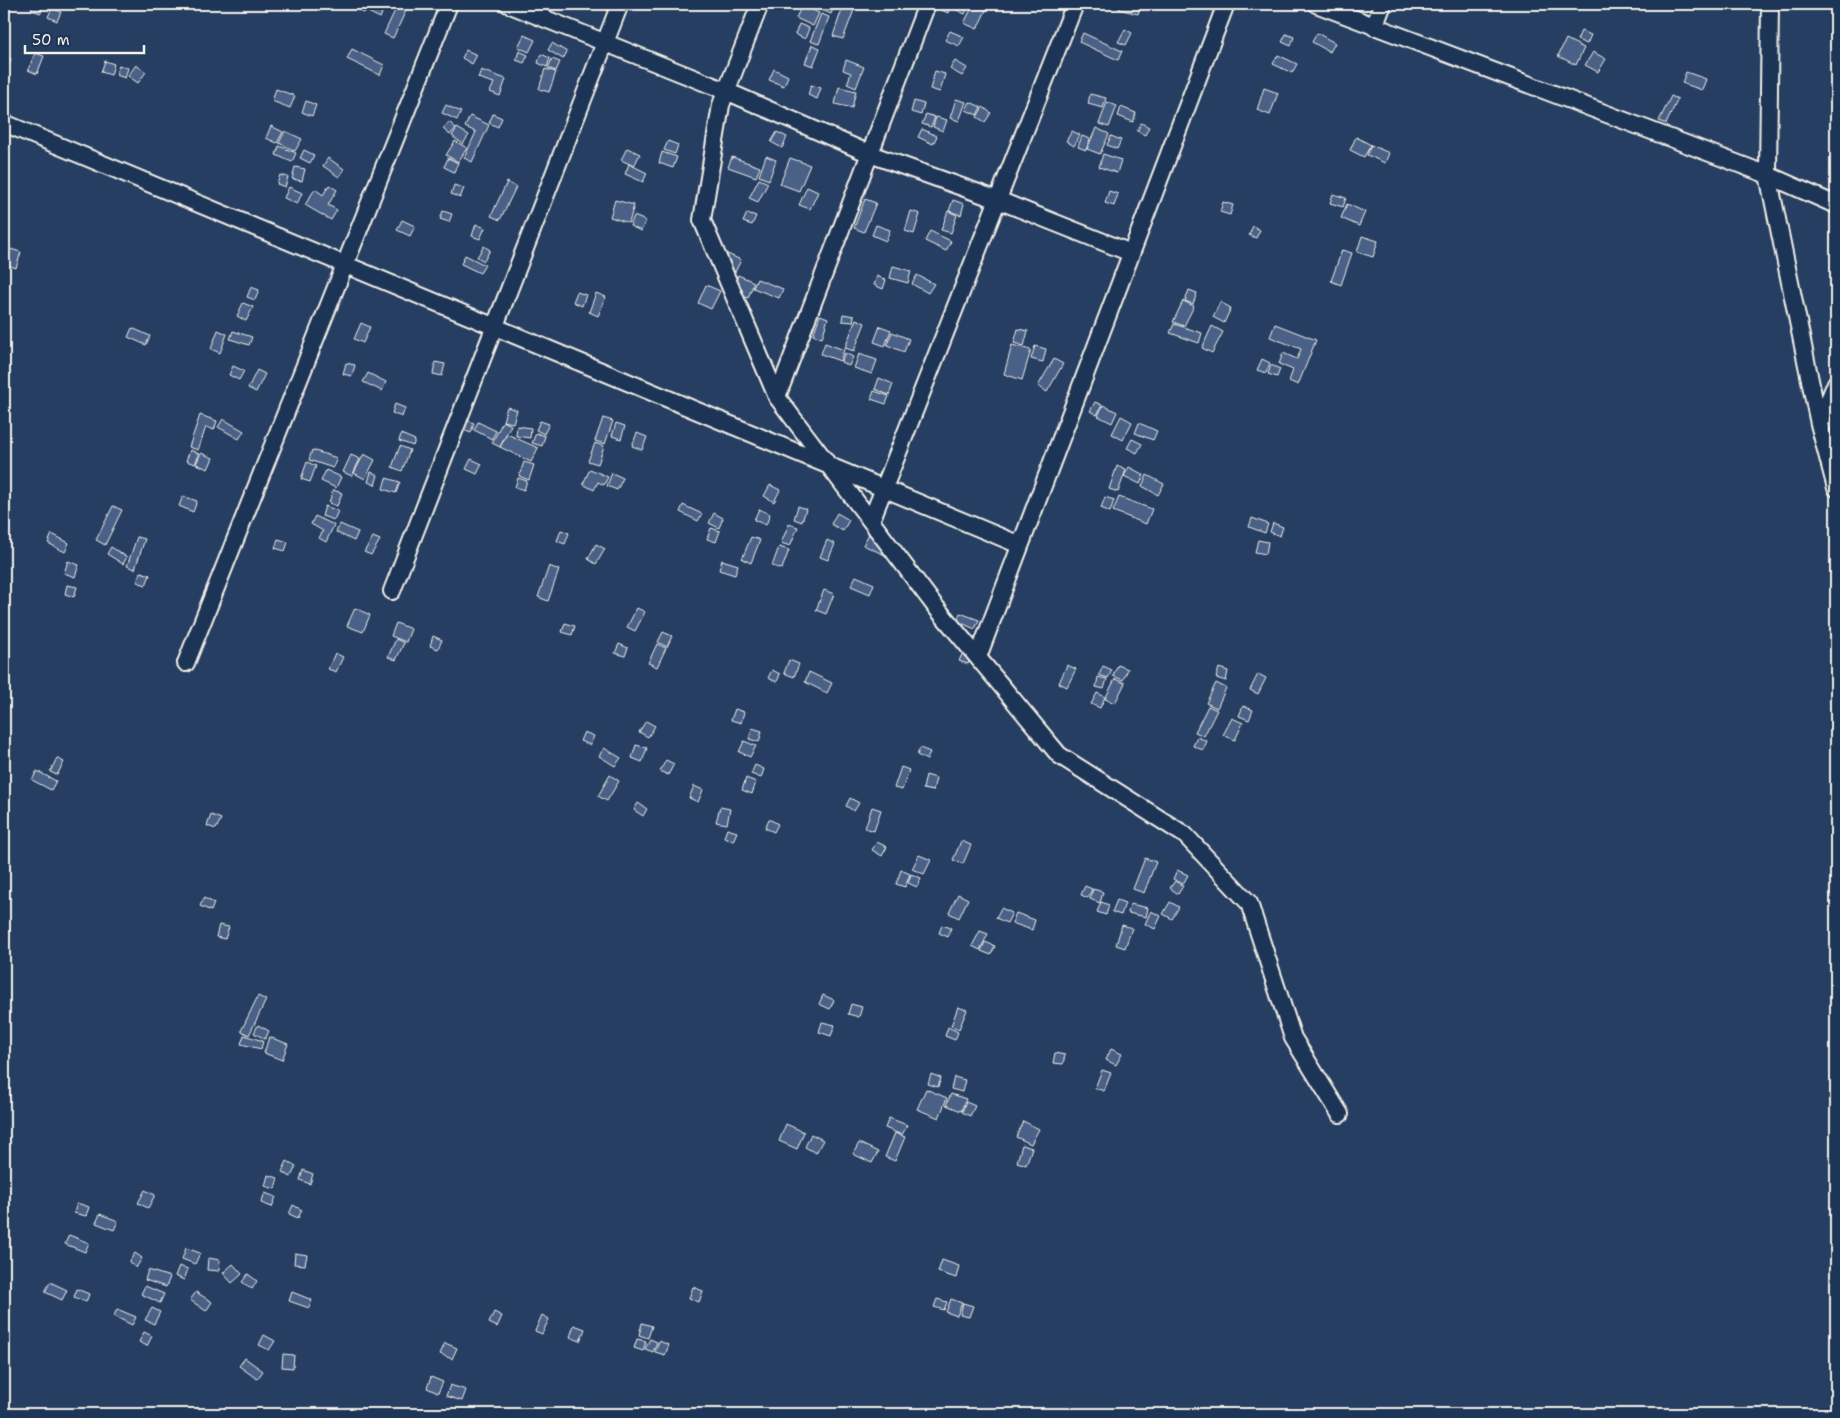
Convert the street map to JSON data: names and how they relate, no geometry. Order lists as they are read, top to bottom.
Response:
{
  "scale_bar": "50 m"
}
